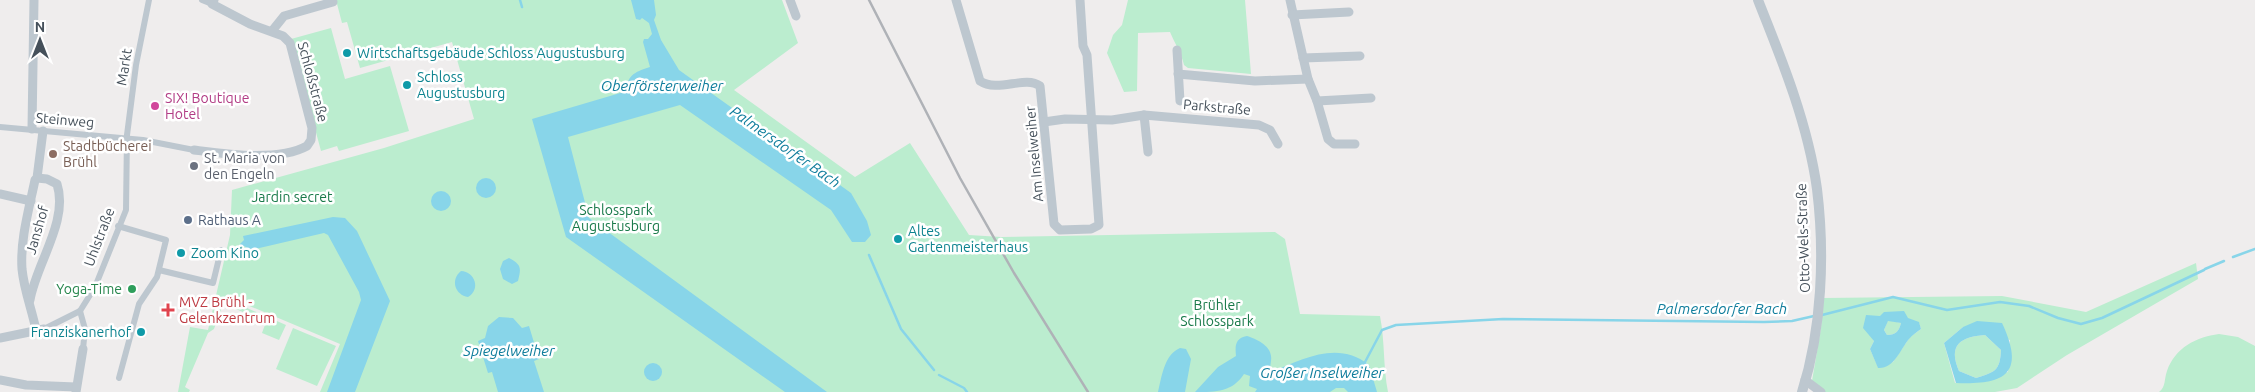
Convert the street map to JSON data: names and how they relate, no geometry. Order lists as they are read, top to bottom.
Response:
{
  "streets": {
    "street": [
      "Markt",
      "Schloßstraße",
      "Parkstraße",
      "Steinweg",
      "Am Inselweiher",
      "Janshof",
      "Uhlstraße",
      "Otto-Wels-Straße"
    ]
  },
  "crossings": [
    ["Markt", "Schloßstraße"],
    ["Markt", "Steinweg"],
    ["Markt", "Uhlstraße"],
    ["Schloßstraße", "Steinweg"],
    ["Schloßstraße", "Uhlstraße"],
    ["Parkstraße", "Am Inselweiher"],
    ["Steinweg", "Janshof"],
    ["Steinweg", "Uhlstraße"]
  ],
  "water": [
    "Oberförsterweiher",
    "Palmersdorfer Bach",
    "Spiegelweiher",
    "Großer Inselweiher"
  ],
  "parks": ["Jardin secret", "Schlosspark Augustusburg", "Brühler Schlosspark"],
  "places": {
    "other": [
      "Wirtschaftsgebäude Schloss Augustusburg",
      "Schloss Augustusburg",
      "SIX! Boutique Hotel",
      "Stadtbücherei Brühl",
      "St. Maria von den Engeln",
      "Rathaus A",
      "Altes Gartenmeisterhaus",
      "Zoom Kino",
      "Yoga-Time",
      "Franziskanerhof"
    ],
    "health": ["MVZ Brühl - Gelenkzentrum"]
  },
  "north": "top"
}
